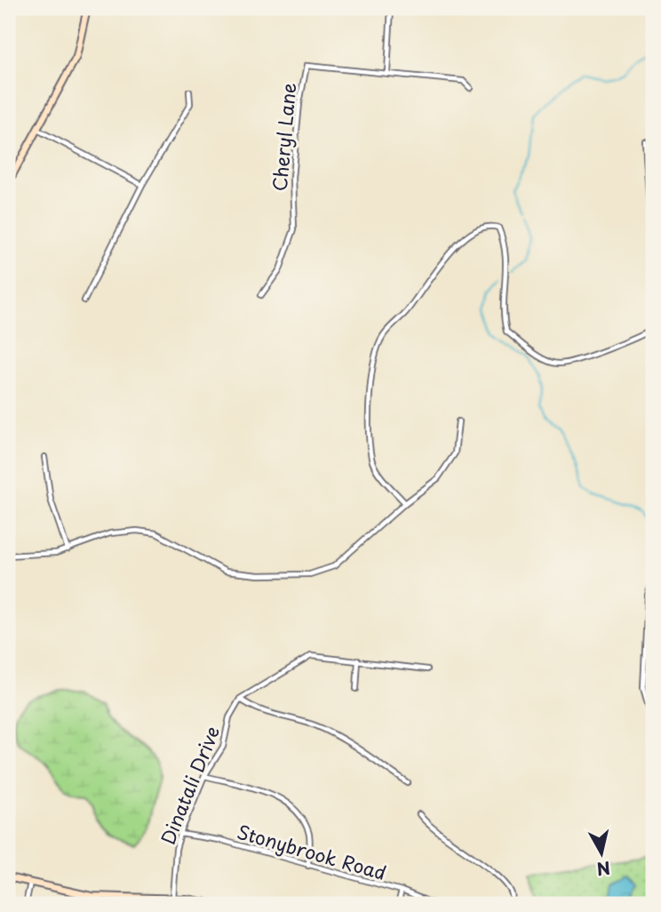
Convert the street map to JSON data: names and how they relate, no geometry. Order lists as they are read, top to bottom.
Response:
{
  "streets": {
    "street": ["Cheryl Lane", "Dinatali Drive", "Stonybrook Road"]
  },
  "crossings": [
    ["Dinatali Drive", "Stonybrook Road"]
  ],
  "north": "bottom"
}
